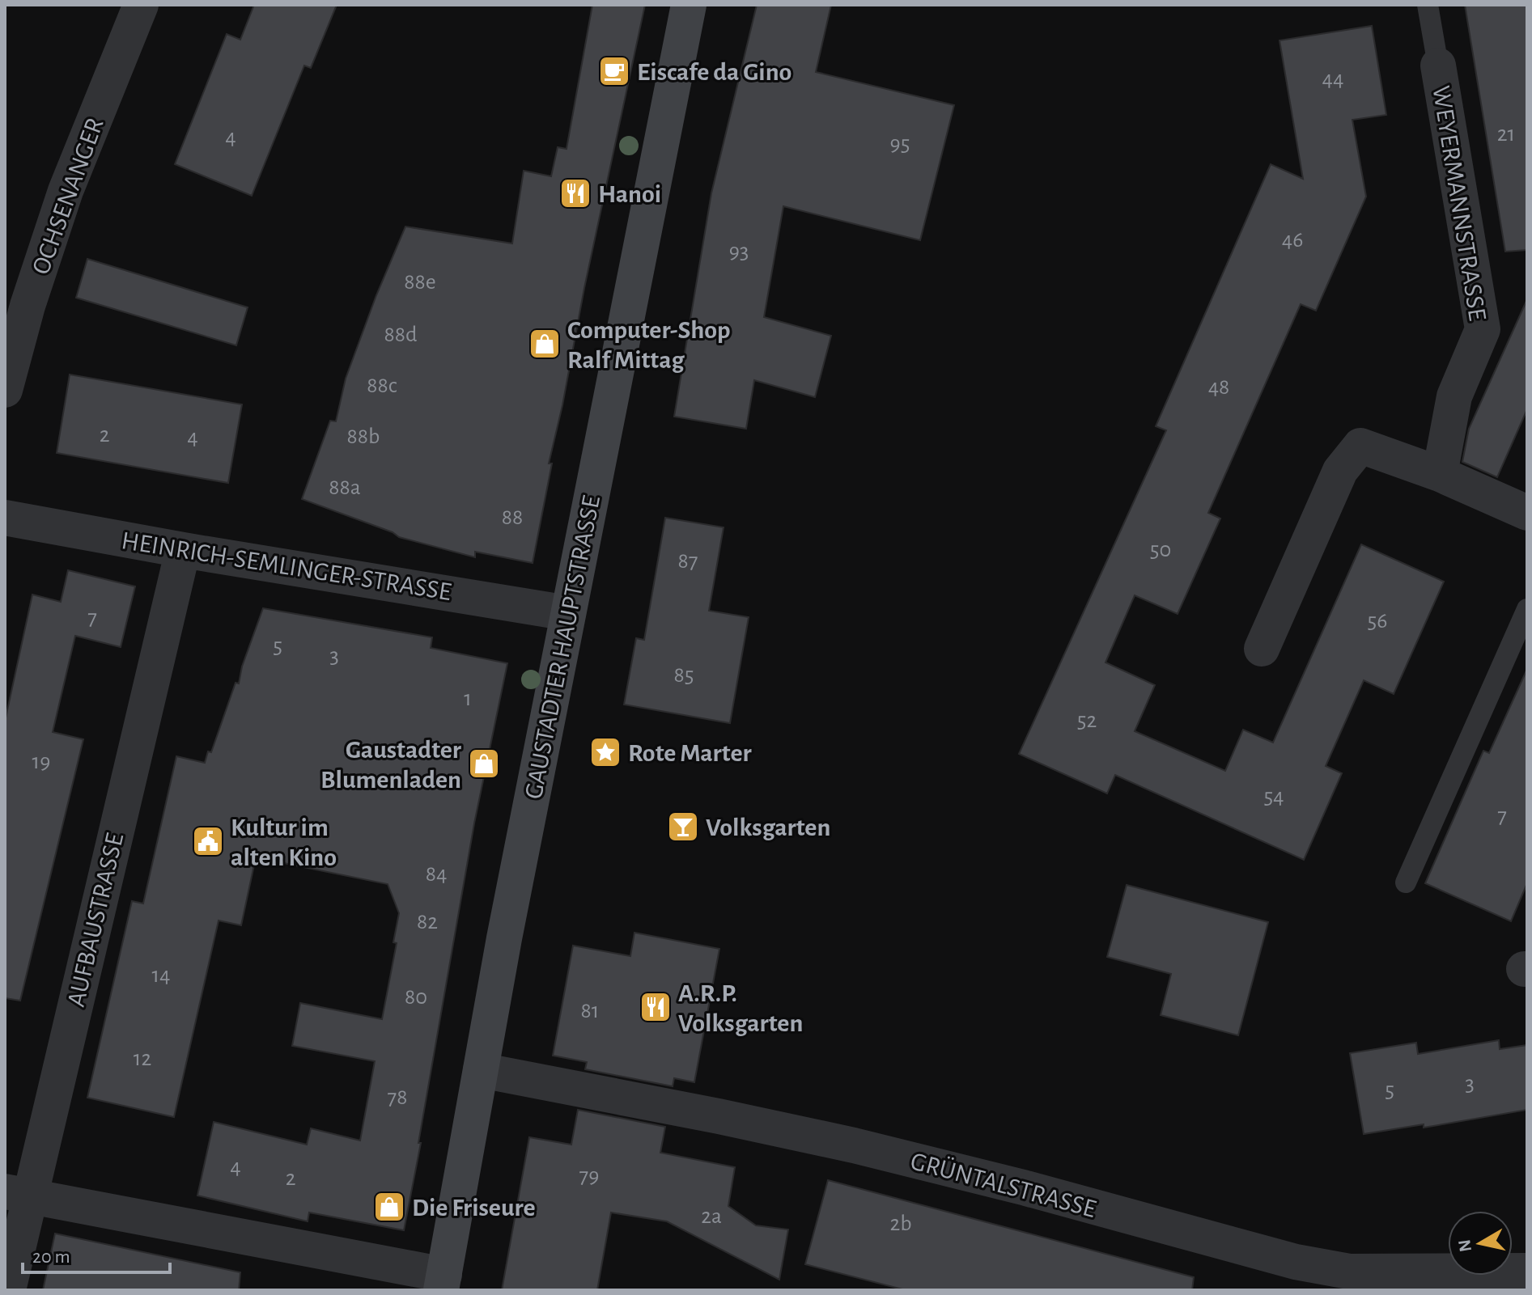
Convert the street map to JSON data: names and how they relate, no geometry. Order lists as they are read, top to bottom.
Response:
{
  "streets": {
    "street": [
      "OCHSENANGER",
      "WEYERMANNSTRASSE",
      "HEINRICH-SEMLINGER-STRASSE",
      "GAUSTADTER HAUPTSTRASSE",
      "AUFBAUSTRASSE",
      "GRÜNTALSTRASSE"
    ]
  },
  "crossings": [
    ["HEINRICH-SEMLINGER-STRASSE", "GAUSTADTER HAUPTSTRASSE"],
    ["HEINRICH-SEMLINGER-STRASSE", "AUFBAUSTRASSE"],
    ["GAUSTADTER HAUPTSTRASSE", "GRÜNTALSTRASSE"]
  ],
  "places": {
    "cafe": ["Eiscafe da Gino"],
    "restaurant": ["Hanoi", "A.R.P. Volksgarten"],
    "shop": ["Computer-Shop Ralf Mittag", "Gaustadter Blumenladen", "Die Friseure"],
    "place": ["Rote Marter"],
    "bar": ["Volksgarten"],
    "public building": ["Kultur im alten Kino"]
  },
  "house_numbers": [
    "44",
    "21",
    "4",
    "95",
    "46",
    "93",
    "88e",
    "88d",
    "88c",
    "48",
    "2",
    "88b",
    "4",
    "88a",
    "88",
    "50",
    "87",
    "7",
    "56",
    "5",
    "3",
    "85",
    "1",
    "52",
    "19",
    "54",
    "7",
    "84",
    "82",
    "14",
    "80",
    "81",
    "12",
    "3",
    "5",
    "78",
    "4",
    "79",
    "2",
    "2a",
    "2b"
  ],
  "scale_bar": "20 m",
  "north": "left"
}
